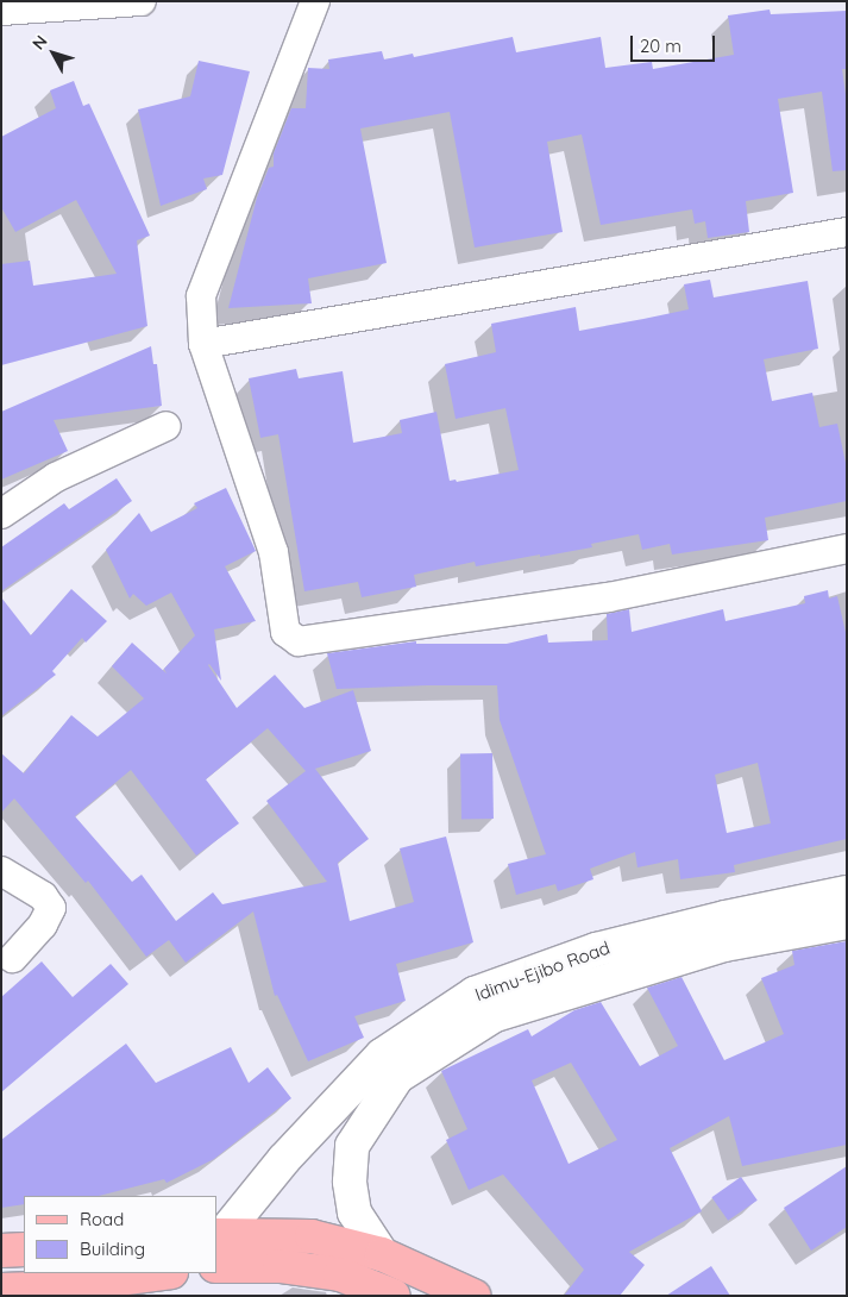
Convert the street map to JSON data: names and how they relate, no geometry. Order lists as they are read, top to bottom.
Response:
{
  "streets": {
    "main road": ["Idimu-Ejibo Road"]
  },
  "legend": ["Road", "Building"],
  "scale_bar": "20 m",
  "north": "top left"
}
